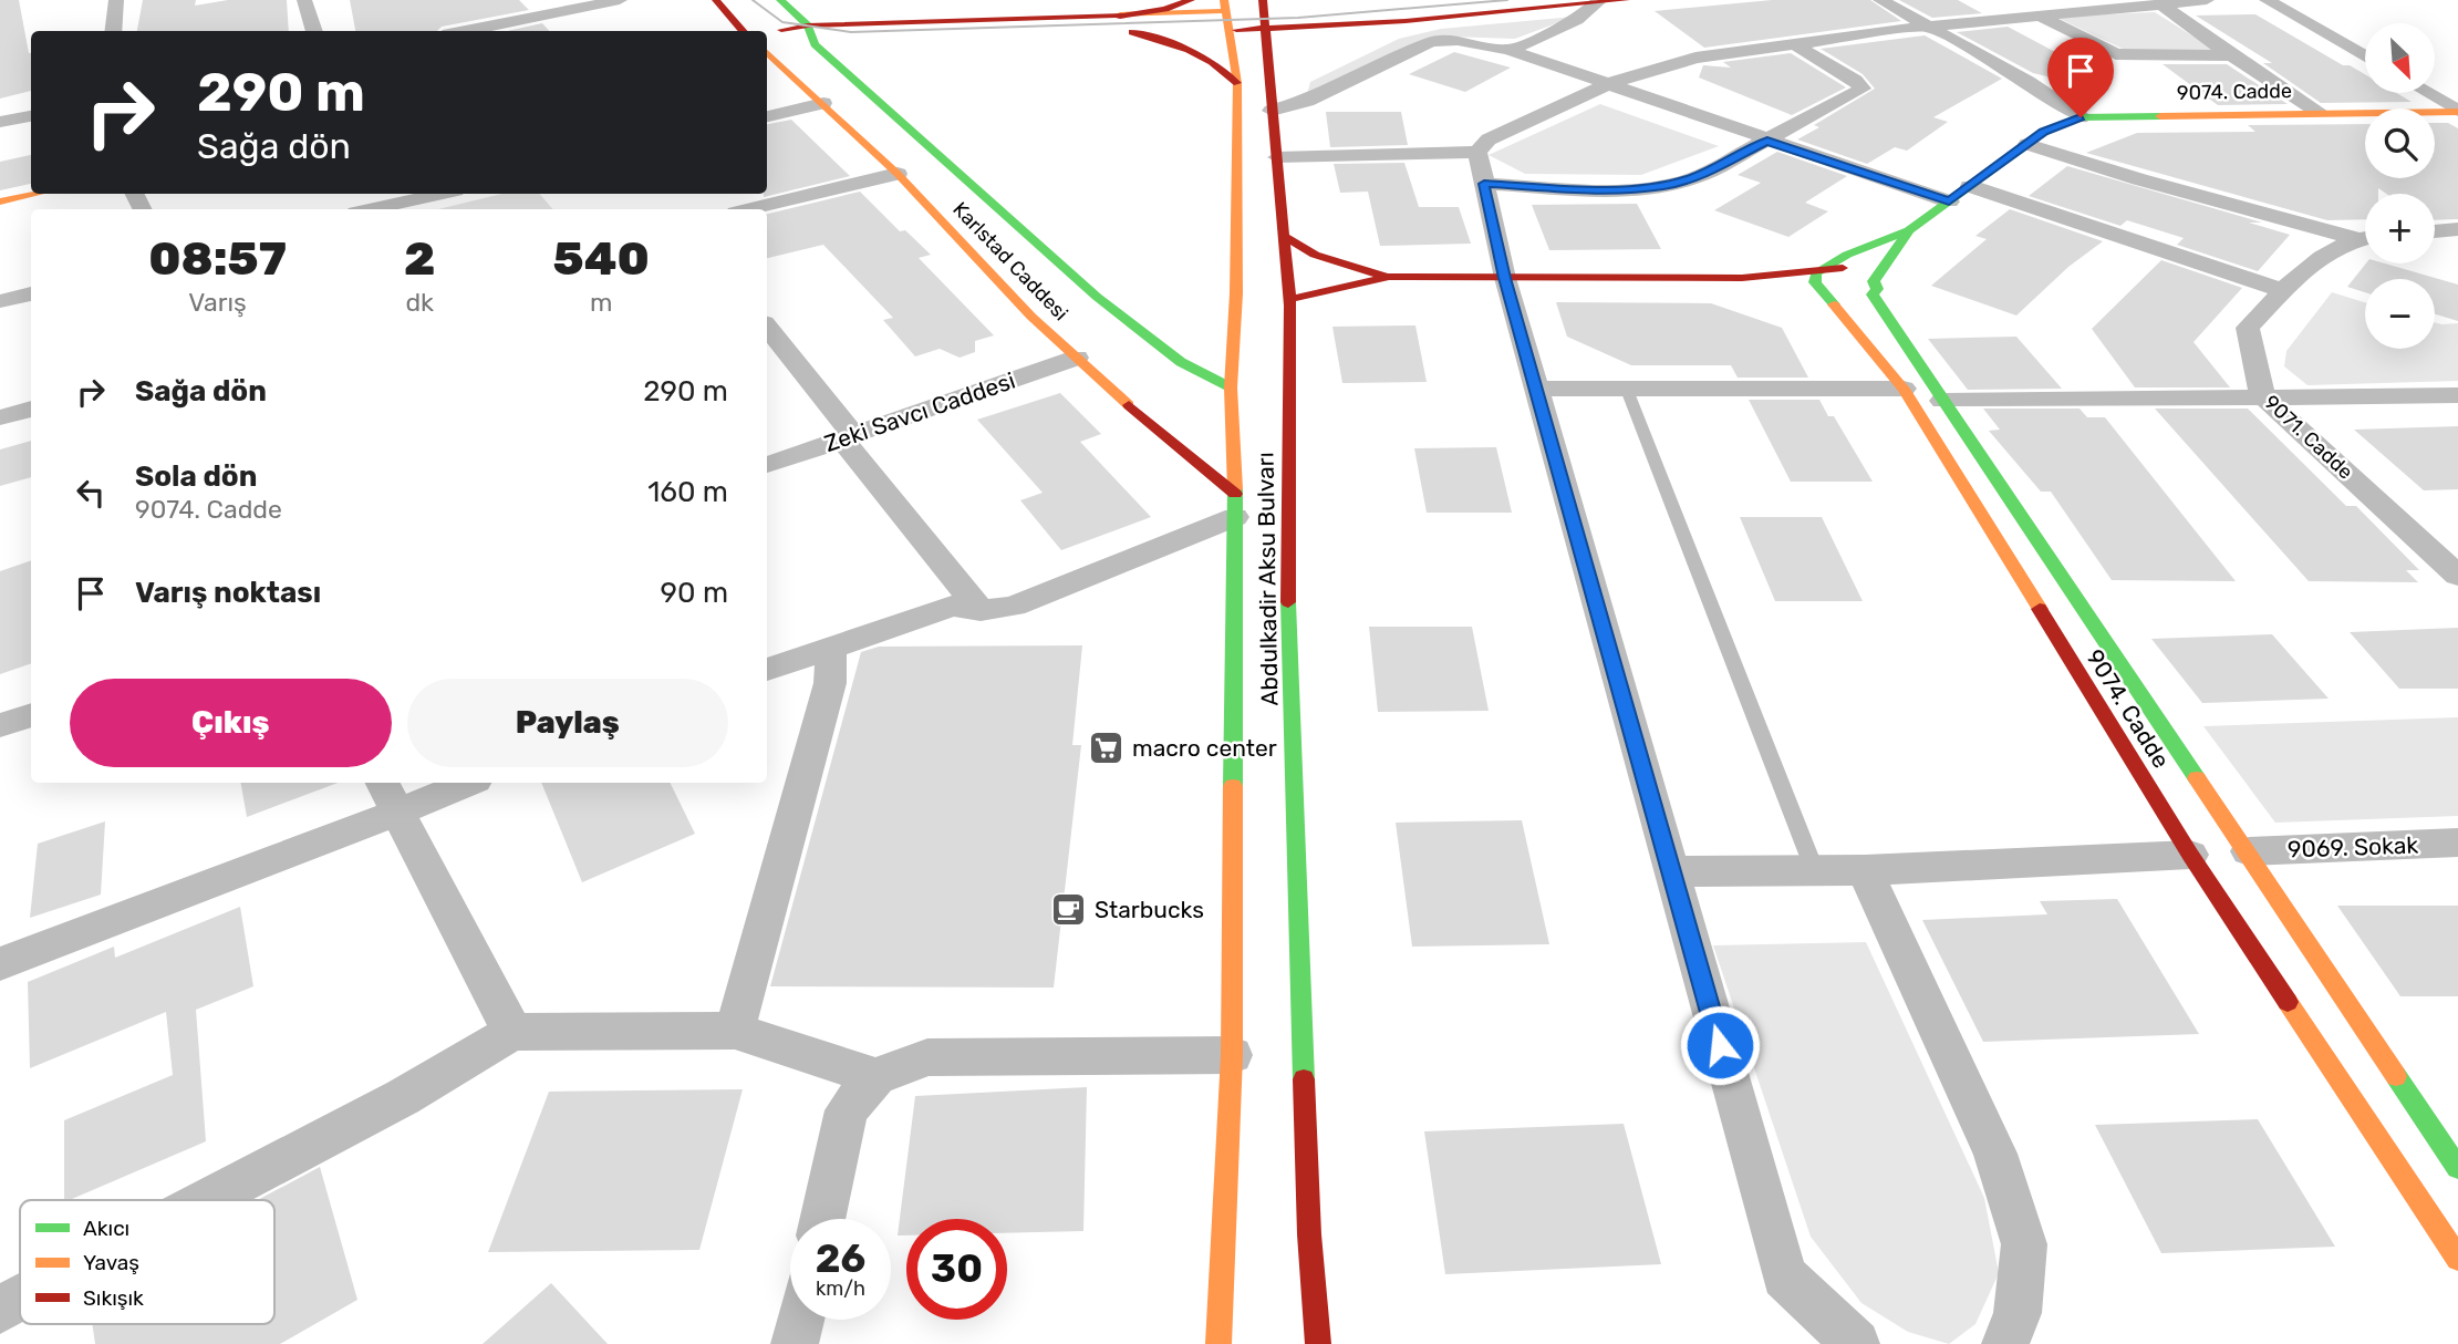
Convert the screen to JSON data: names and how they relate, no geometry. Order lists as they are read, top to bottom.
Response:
{
  "streets": {
    "street": [
      "9074. Cadde",
      "Karlstad Caddesi",
      "Zeki Savcı Caddesi",
      "9071. Cadde",
      "Abdulkadir Aksu Bulvarı",
      "9069. Sokak"
    ]
  },
  "crossings": [
    ["9074. Cadde", "9069. Sokak"],
    ["Karlstad Caddesi", "Zeki Savcı Caddesi"],
    ["Karlstad Caddesi", "Abdulkadir Aksu Bulvarı"]
  ],
  "places": {
    "supermarket": ["macro center"],
    "cafe": ["Starbucks"]
  },
  "legend": ["Akıcı", "Yavaş", "Sıkışık"],
  "north": "bottom right",
  "page": {
    "map_buttons": ["+", "−"],
    "turn": ["290 m", "Sağa dön"],
    "eta": [
      "08:57",
      "Varış",
      "2",
      "dk",
      "540",
      "m"
    ],
    "list": [
      {
        "name": "Sağa dön",
        "value": "290 m"
      },
      {
        "name": "Sola dön",
        "note": "9074. Cadde",
        "value": "160 m"
      },
      {
        "name": "Varış noktası",
        "value": "90 m"
      }
    ],
    "buttons": ["Çıkış", "Paylaş"],
    "speed": "26 km/h",
    "limit": "30"
  }
}
